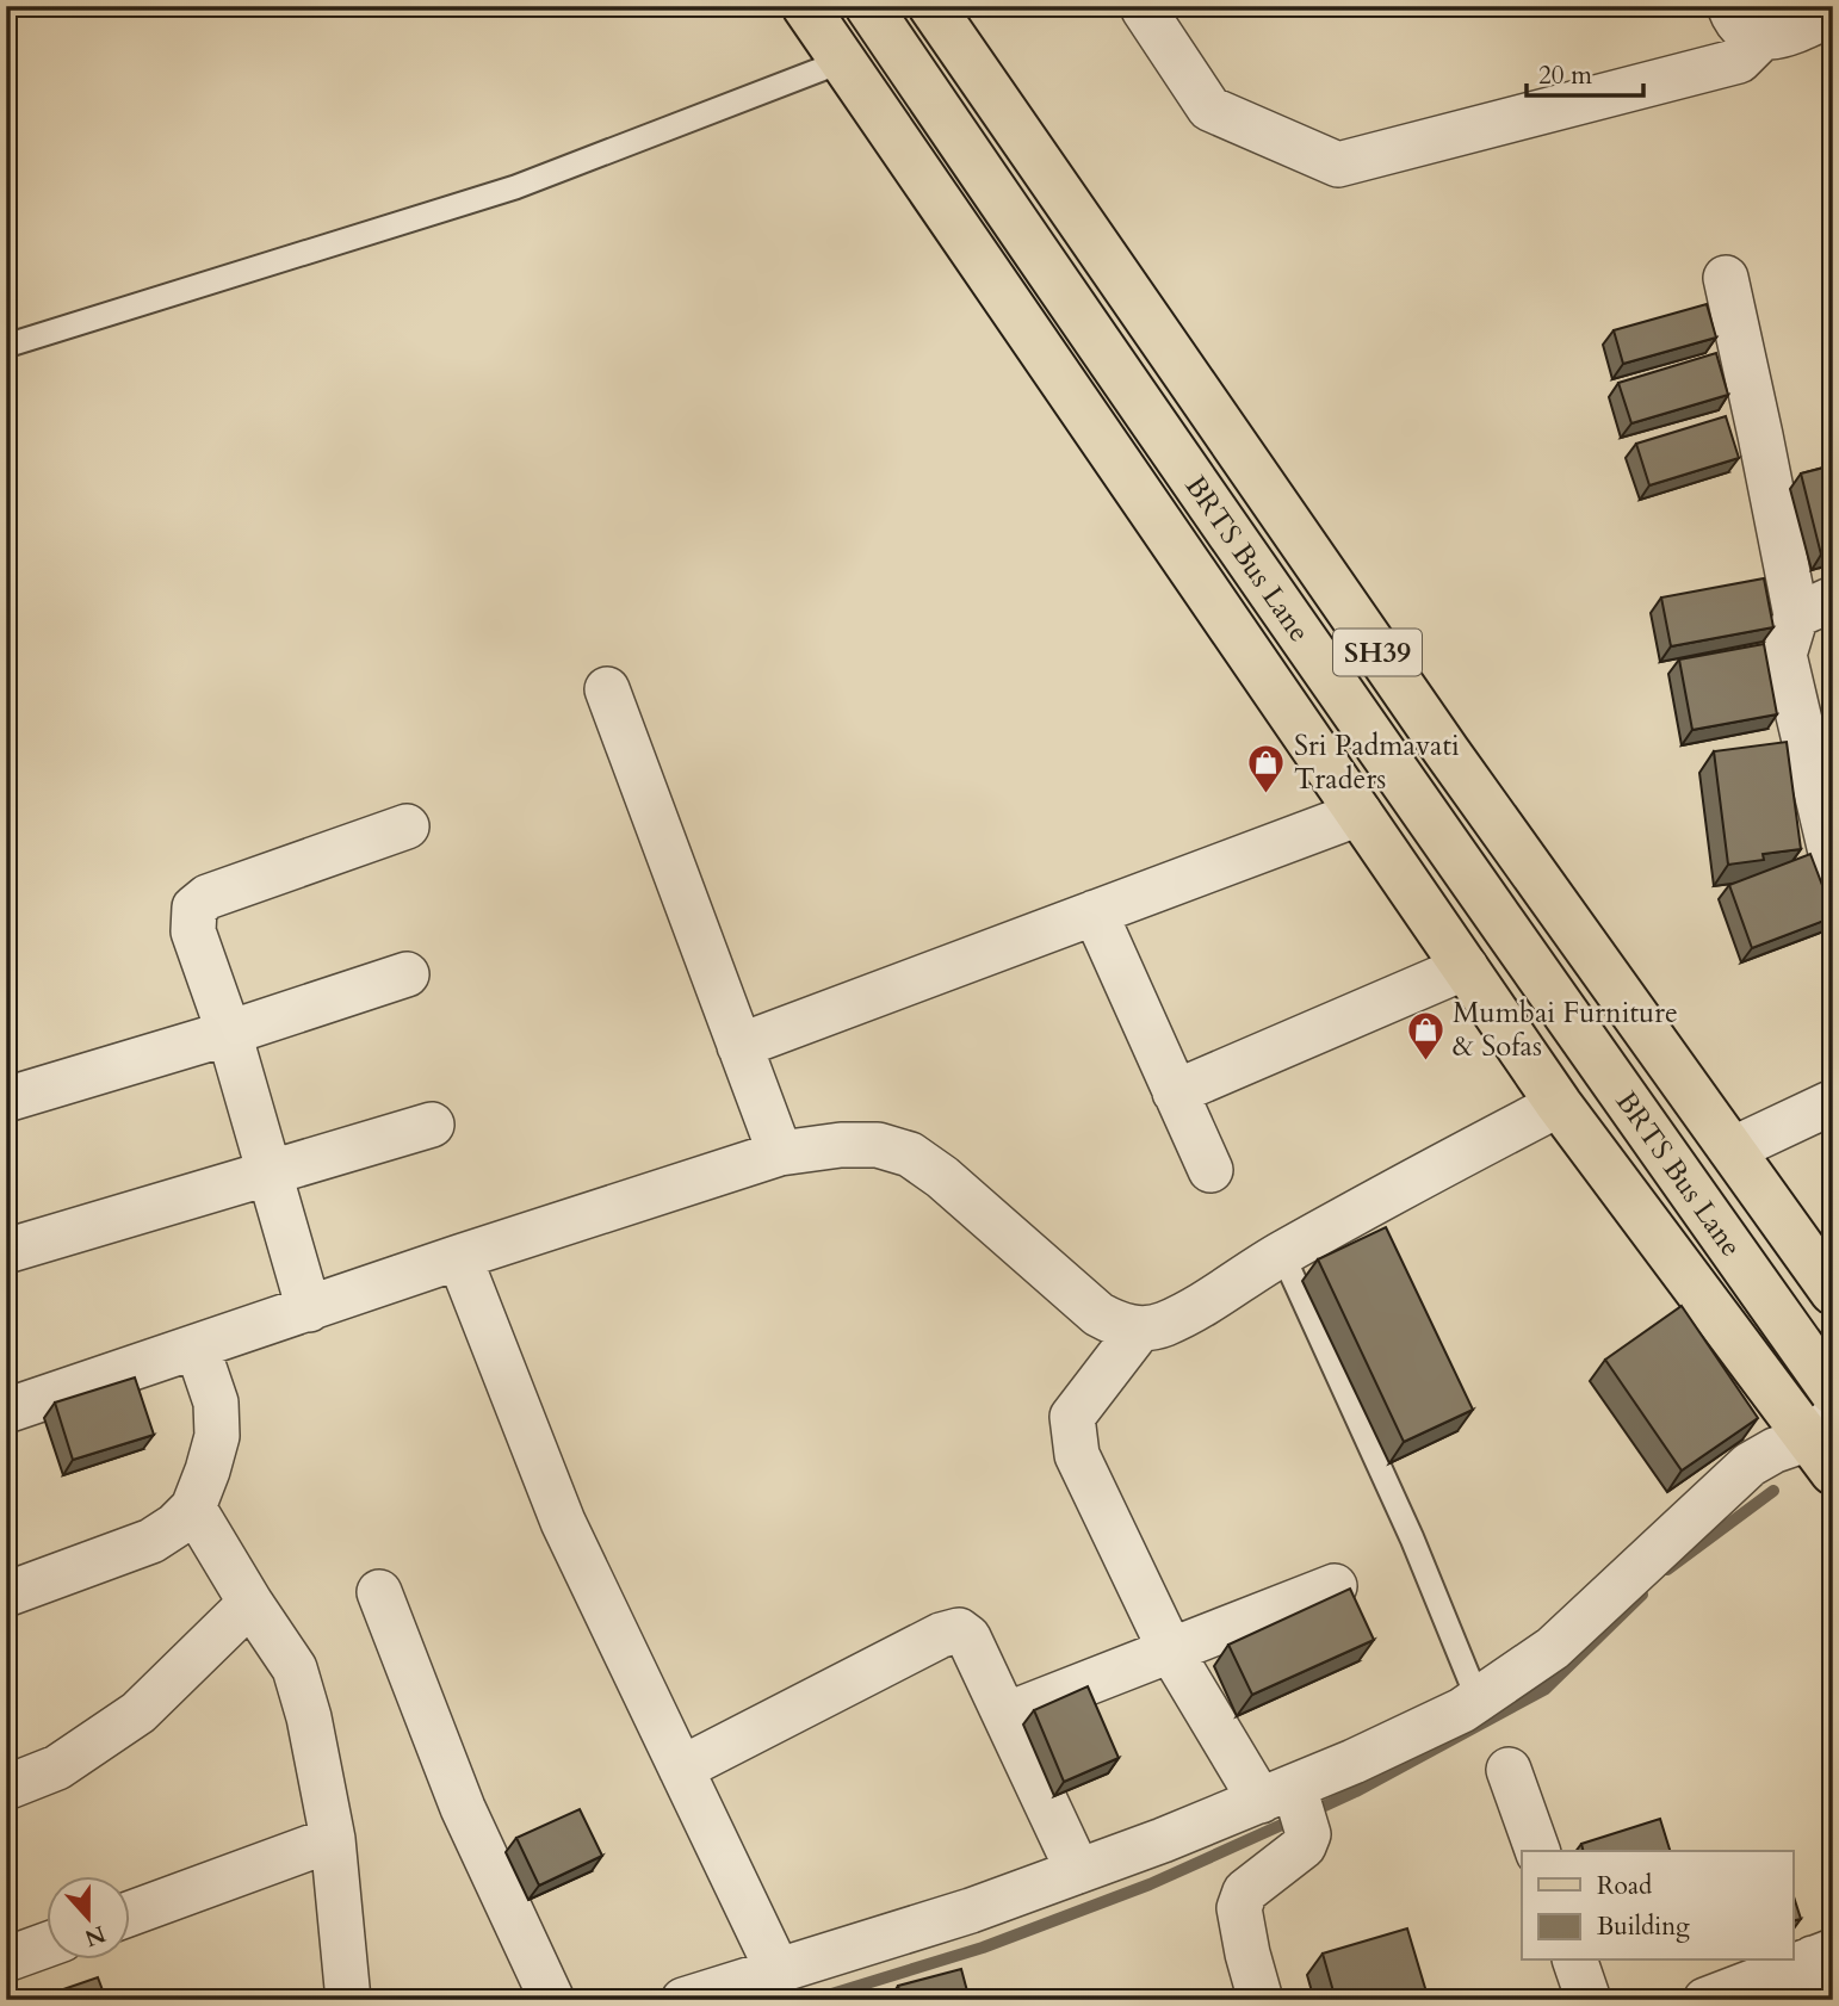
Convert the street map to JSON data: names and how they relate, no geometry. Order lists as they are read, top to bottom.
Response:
{
  "streets": {
    "main road": ["BRTS Bus Lane", "SH39"]
  },
  "places": {
    "shop": ["Sri Padmavati Traders", "Mumbai Furniture & Sofas"]
  },
  "legend": ["Road", "Building"],
  "scale_bar": "20 m",
  "north": "bottom"
}
